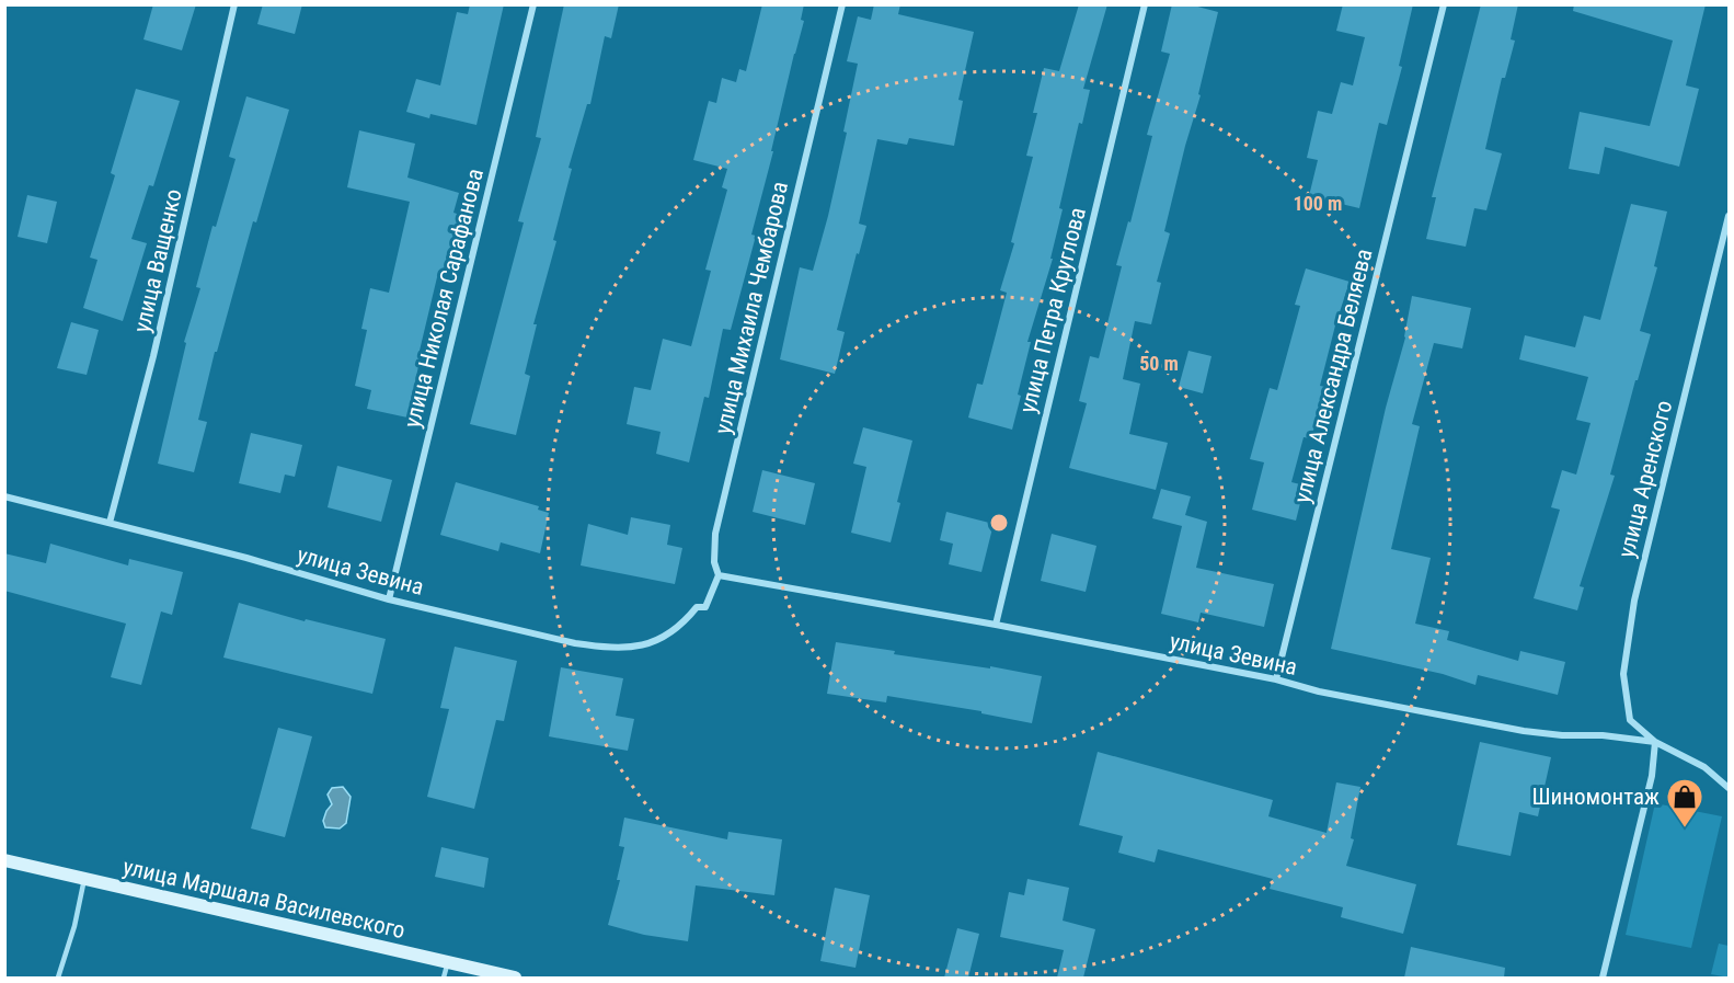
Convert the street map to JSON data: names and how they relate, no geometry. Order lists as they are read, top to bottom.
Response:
{
  "streets": {
    "main road": ["улица Маршала Василевского"],
    "street": [
      "улица Ващенко",
      "улица Николая Сарафанова",
      "улица Михаила Чембарова",
      "улица Петра Круглова",
      "улица Александра Беляева",
      "улица Аренского",
      "улица Зевина"
    ]
  },
  "crossings": [
    ["улица Ващенко", "улица Зевина"],
    ["улица Николая Сарафанова", "улица Зевина"],
    ["улица Михаила Чембарова", "улица Зевина"],
    ["улица Петра Круглова", "улица Зевина"],
    ["улица Александра Беляева", "улица Зевина"],
    ["улица Аренского", "улица Зевина"]
  ],
  "places": {
    "shop": ["Шиномонтаж"]
  },
  "rings": ["100 m", "50 m"]
}
